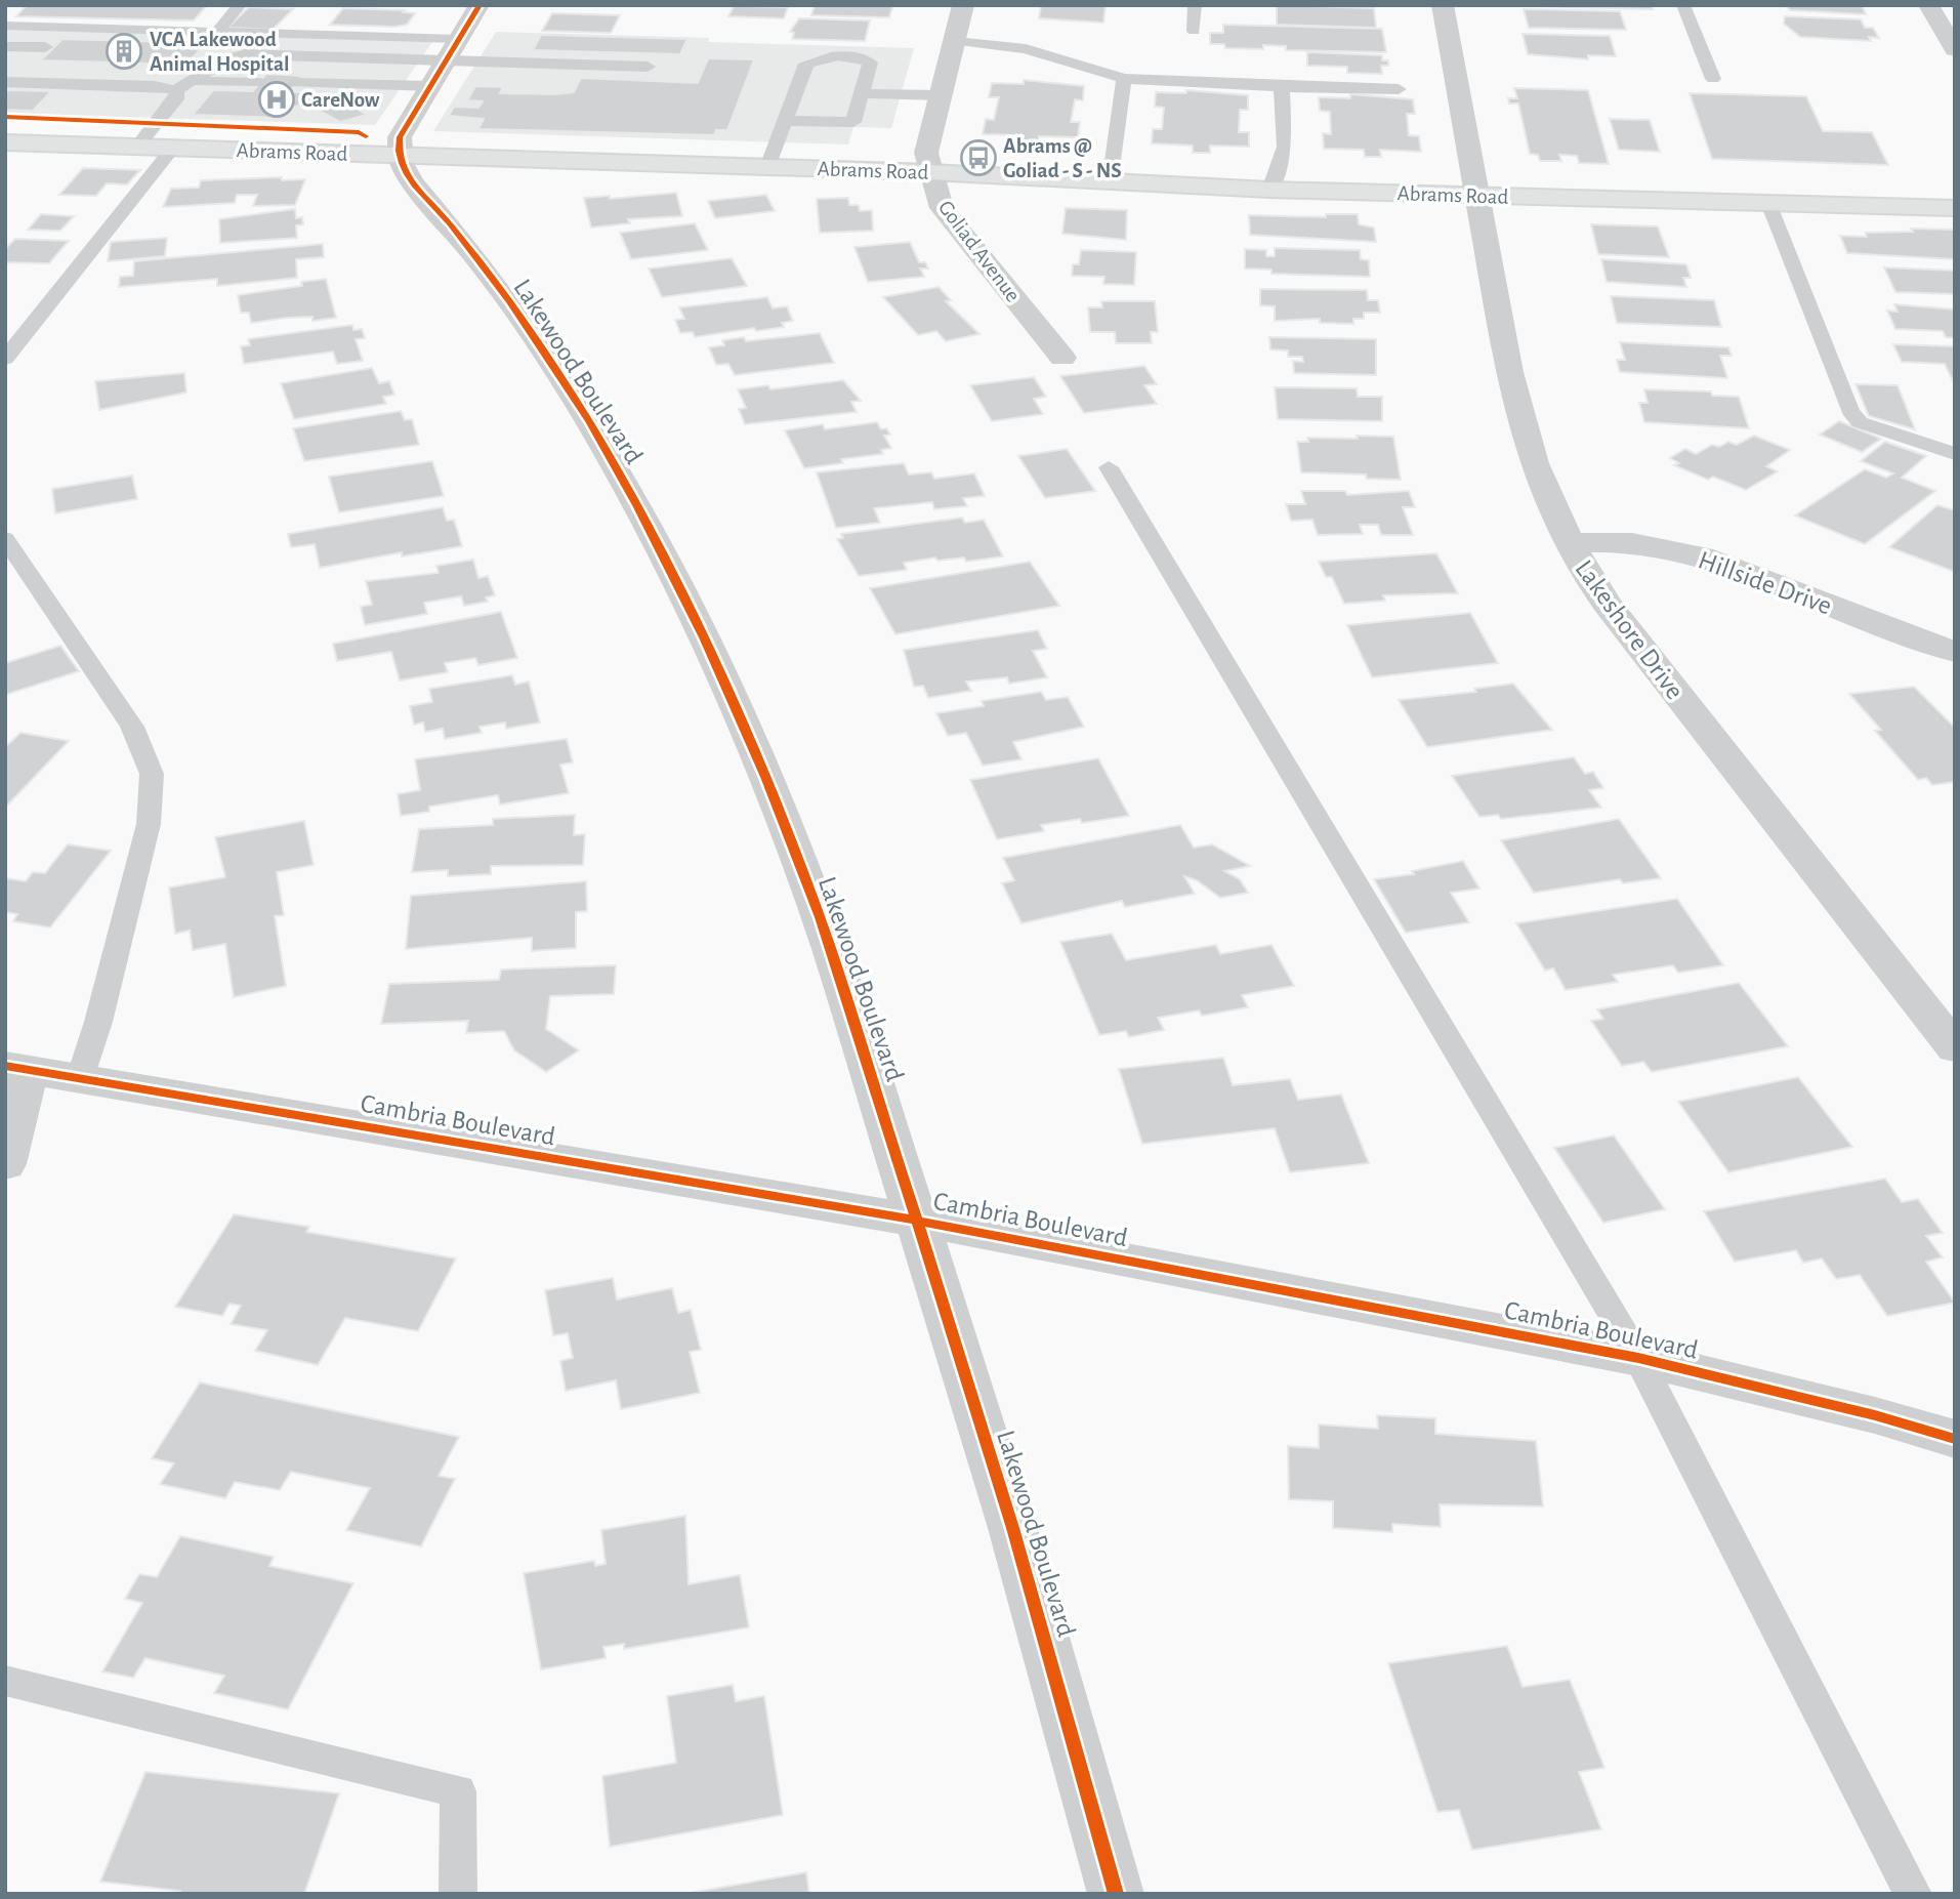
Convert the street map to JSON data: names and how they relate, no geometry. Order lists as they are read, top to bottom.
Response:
{
  "streets": {
    "main road": ["Abrams Road"],
    "street": [
      "Goliad Avenue",
      "Lakewood Boulevard",
      "Hillside Drive",
      "Lakeshore Drive",
      "Cambria Boulevard"
    ]
  },
  "crossings": [
    ["Abrams Road", "Goliad Avenue"],
    ["Abrams Road", "Lakewood Boulevard"],
    ["Abrams Road", "Lakeshore Drive"],
    ["Lakewood Boulevard", "Cambria Boulevard"],
    ["Hillside Drive", "Lakeshore Drive"]
  ],
  "places": {
    "building": ["VCA Lakewood Animal Hospital"],
    "hospital": ["CareNow"],
    "bus stop": ["Abrams @ Goliad - S - NS"]
  }
}
